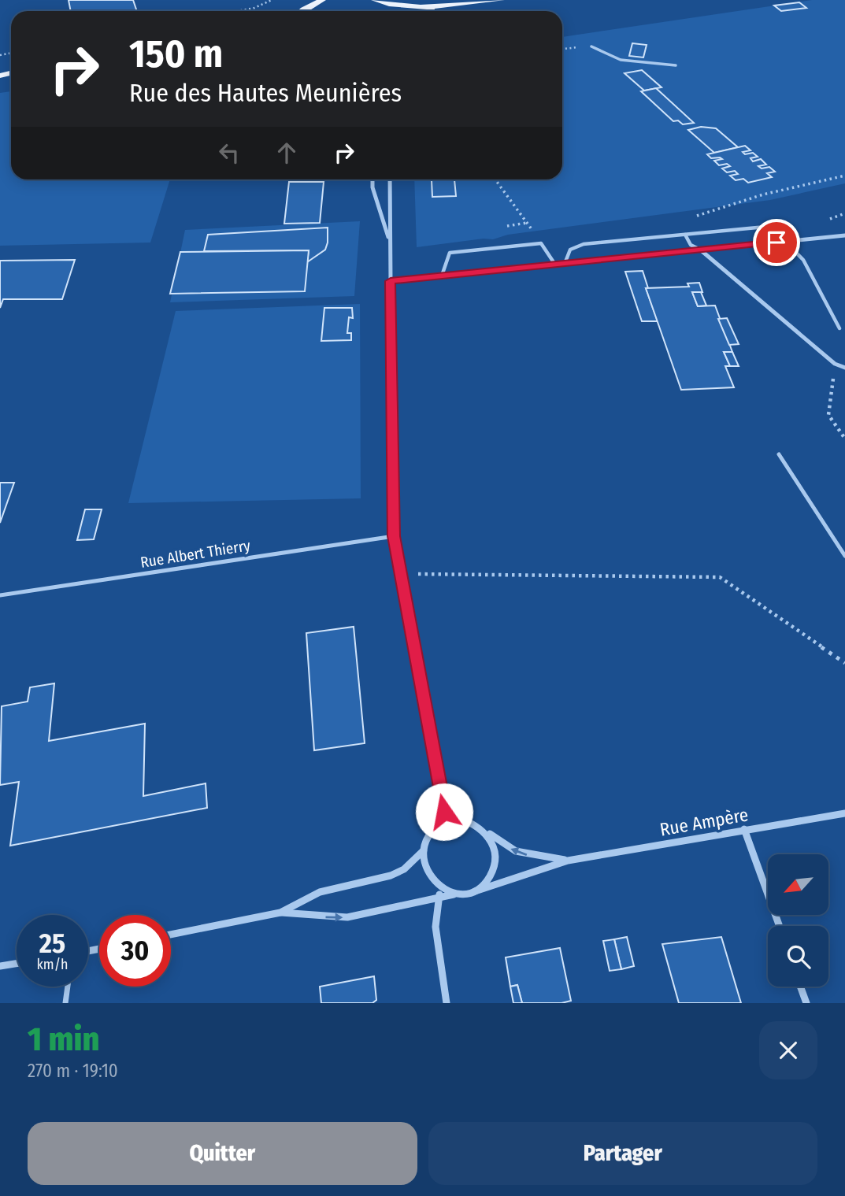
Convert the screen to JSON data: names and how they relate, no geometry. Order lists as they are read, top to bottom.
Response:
{
  "streets": {
    "street": ["Rue Ampère"],
    "lane": ["Rue Albert Thierry"]
  },
  "north": "bottom left",
  "page": {
    "turn": ["150 m", "Rue des Hautes Meunières"],
    "speed": "25 km/h",
    "limit": "30",
    "heading": ["1 min", "270 m · 19:10"],
    "buttons": ["Quitter", "Partager"]
  }
}
